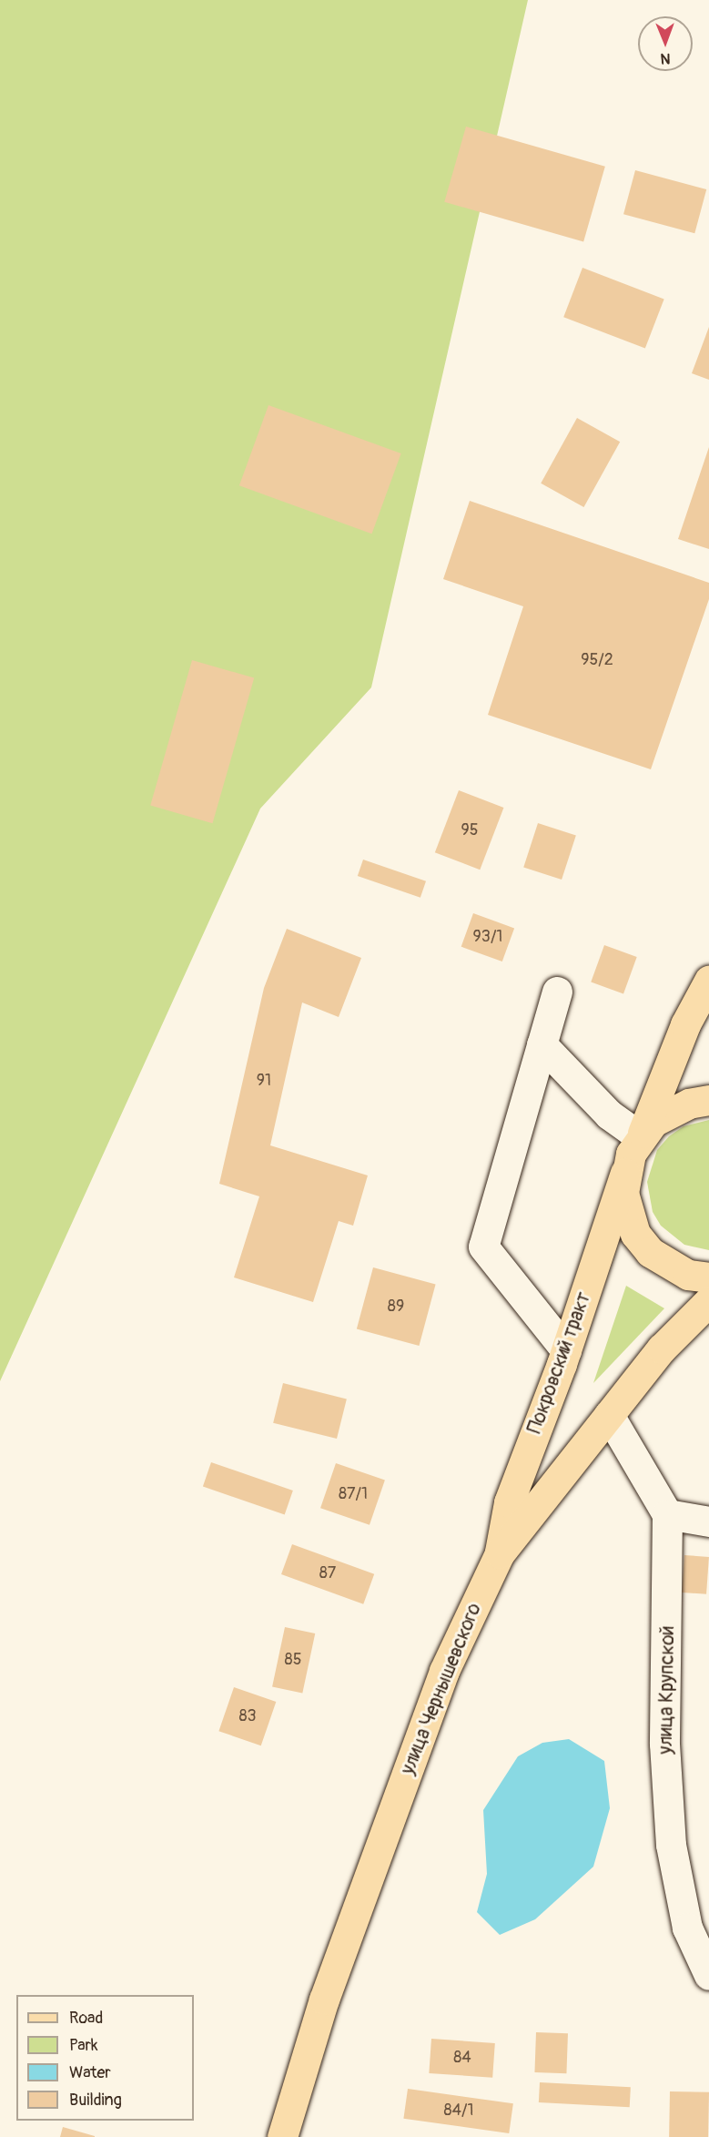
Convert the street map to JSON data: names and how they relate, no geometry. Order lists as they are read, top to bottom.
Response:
{
  "streets": {
    "main road": ["Покровский тракт", "улица Чернышевского"],
    "street": ["улица Крупской"]
  },
  "crossings": [
    ["Покровский тракт", "улица Чернышевского"]
  ],
  "house_numbers": [
    "95/2",
    "95",
    "93/1",
    "91",
    "89",
    "87/1",
    "87",
    "85",
    "83",
    "84",
    "84/1"
  ],
  "legend": [
    "Road",
    "Park",
    "Water",
    "Building"
  ],
  "north": "bottom"
}
